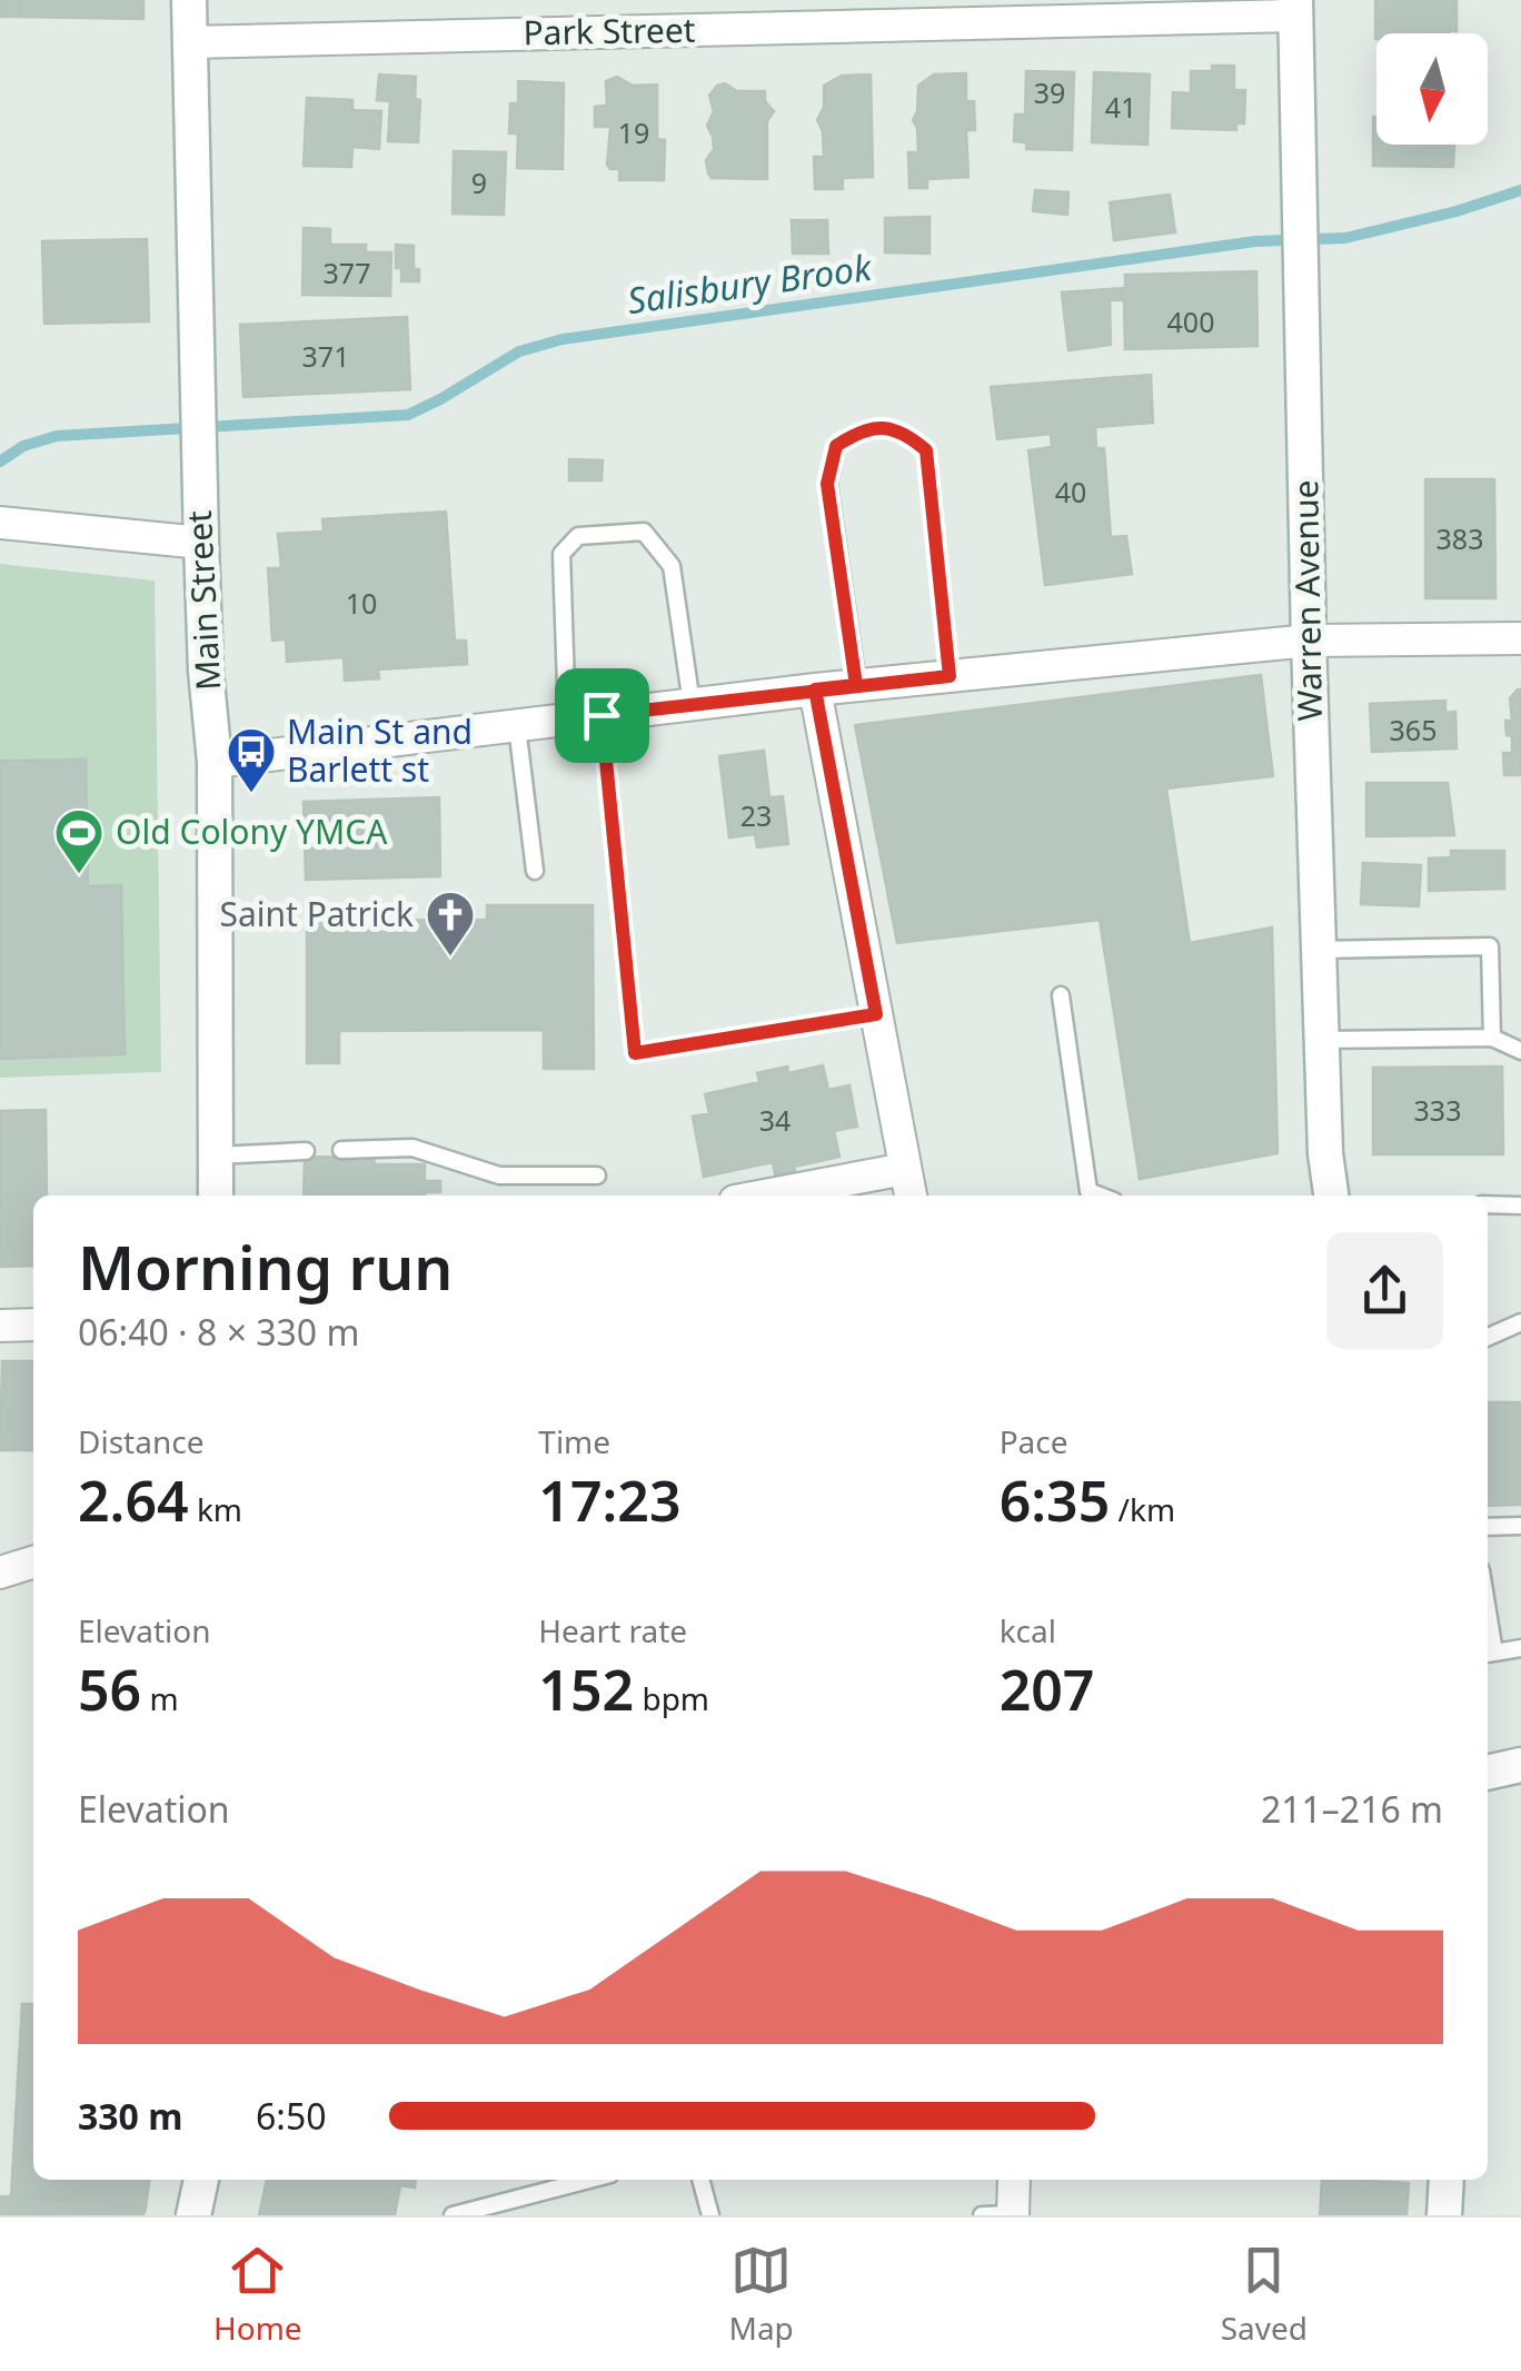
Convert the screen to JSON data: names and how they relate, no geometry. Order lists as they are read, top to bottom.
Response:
{
  "streets": {
    "main road": ["Main Street", "Warren Avenue"],
    "street": ["Park Street"]
  },
  "crossings": [
    ["Park Street", "Main Street"],
    ["Park Street", "Warren Avenue"]
  ],
  "water": ["Salisbury Brook"],
  "places": {
    "bus stop": ["Main St and Barlett st"],
    "sports": ["Old Colony YMCA"],
    "church": ["Saint Patrick"]
  },
  "house_numbers": [
    "39",
    "41",
    "19",
    "9",
    "377",
    "400",
    "371",
    "40",
    "383",
    "10",
    "365",
    "23",
    "333",
    "34"
  ],
  "north": "bottom",
  "page": {
    "heading": ["Morning run", "06:40 · 8 × 330 m"],
    "stats": [
      ["Distance", "2.64 km"],
      ["Time", "17:23"],
      ["Pace", "6:35 /km"],
      ["Elevation", "56 m"],
      ["Heart rate", "152 bpm"],
      ["kcal", "207"]
    ],
    "chart": ["Elevation", "211–216 m"],
    "list": [
      {
        "name": "330 m",
        "note": "6:50"
      }
    ],
    "tabs": ["Home", "Map", "Saved"]
  }
}
